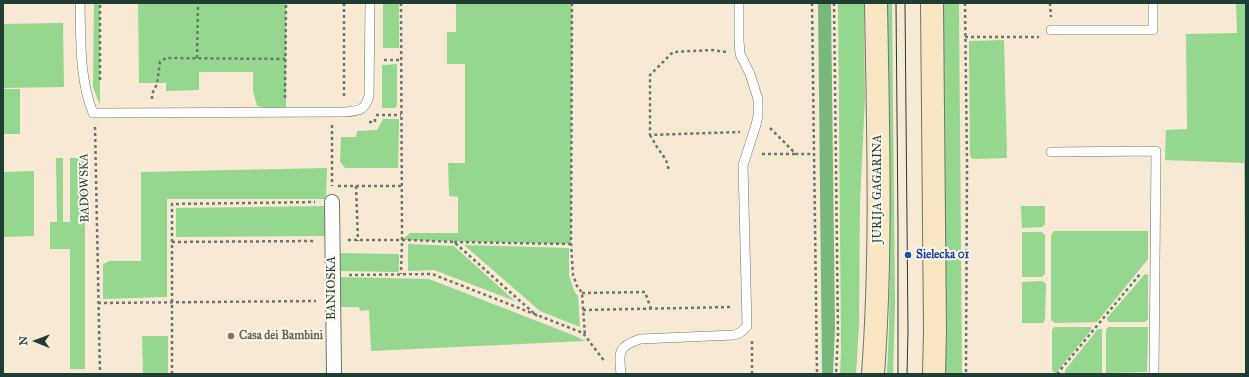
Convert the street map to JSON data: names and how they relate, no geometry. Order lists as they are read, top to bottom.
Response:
{
  "streets": {
    "main road": ["JURIJA GAGARINA"],
    "street": ["BANIOSKA"],
    "path": ["BADOWSKA"]
  },
  "places": ["Sielecka 01", "Casa dei Bambini"],
  "north": "left"
}
